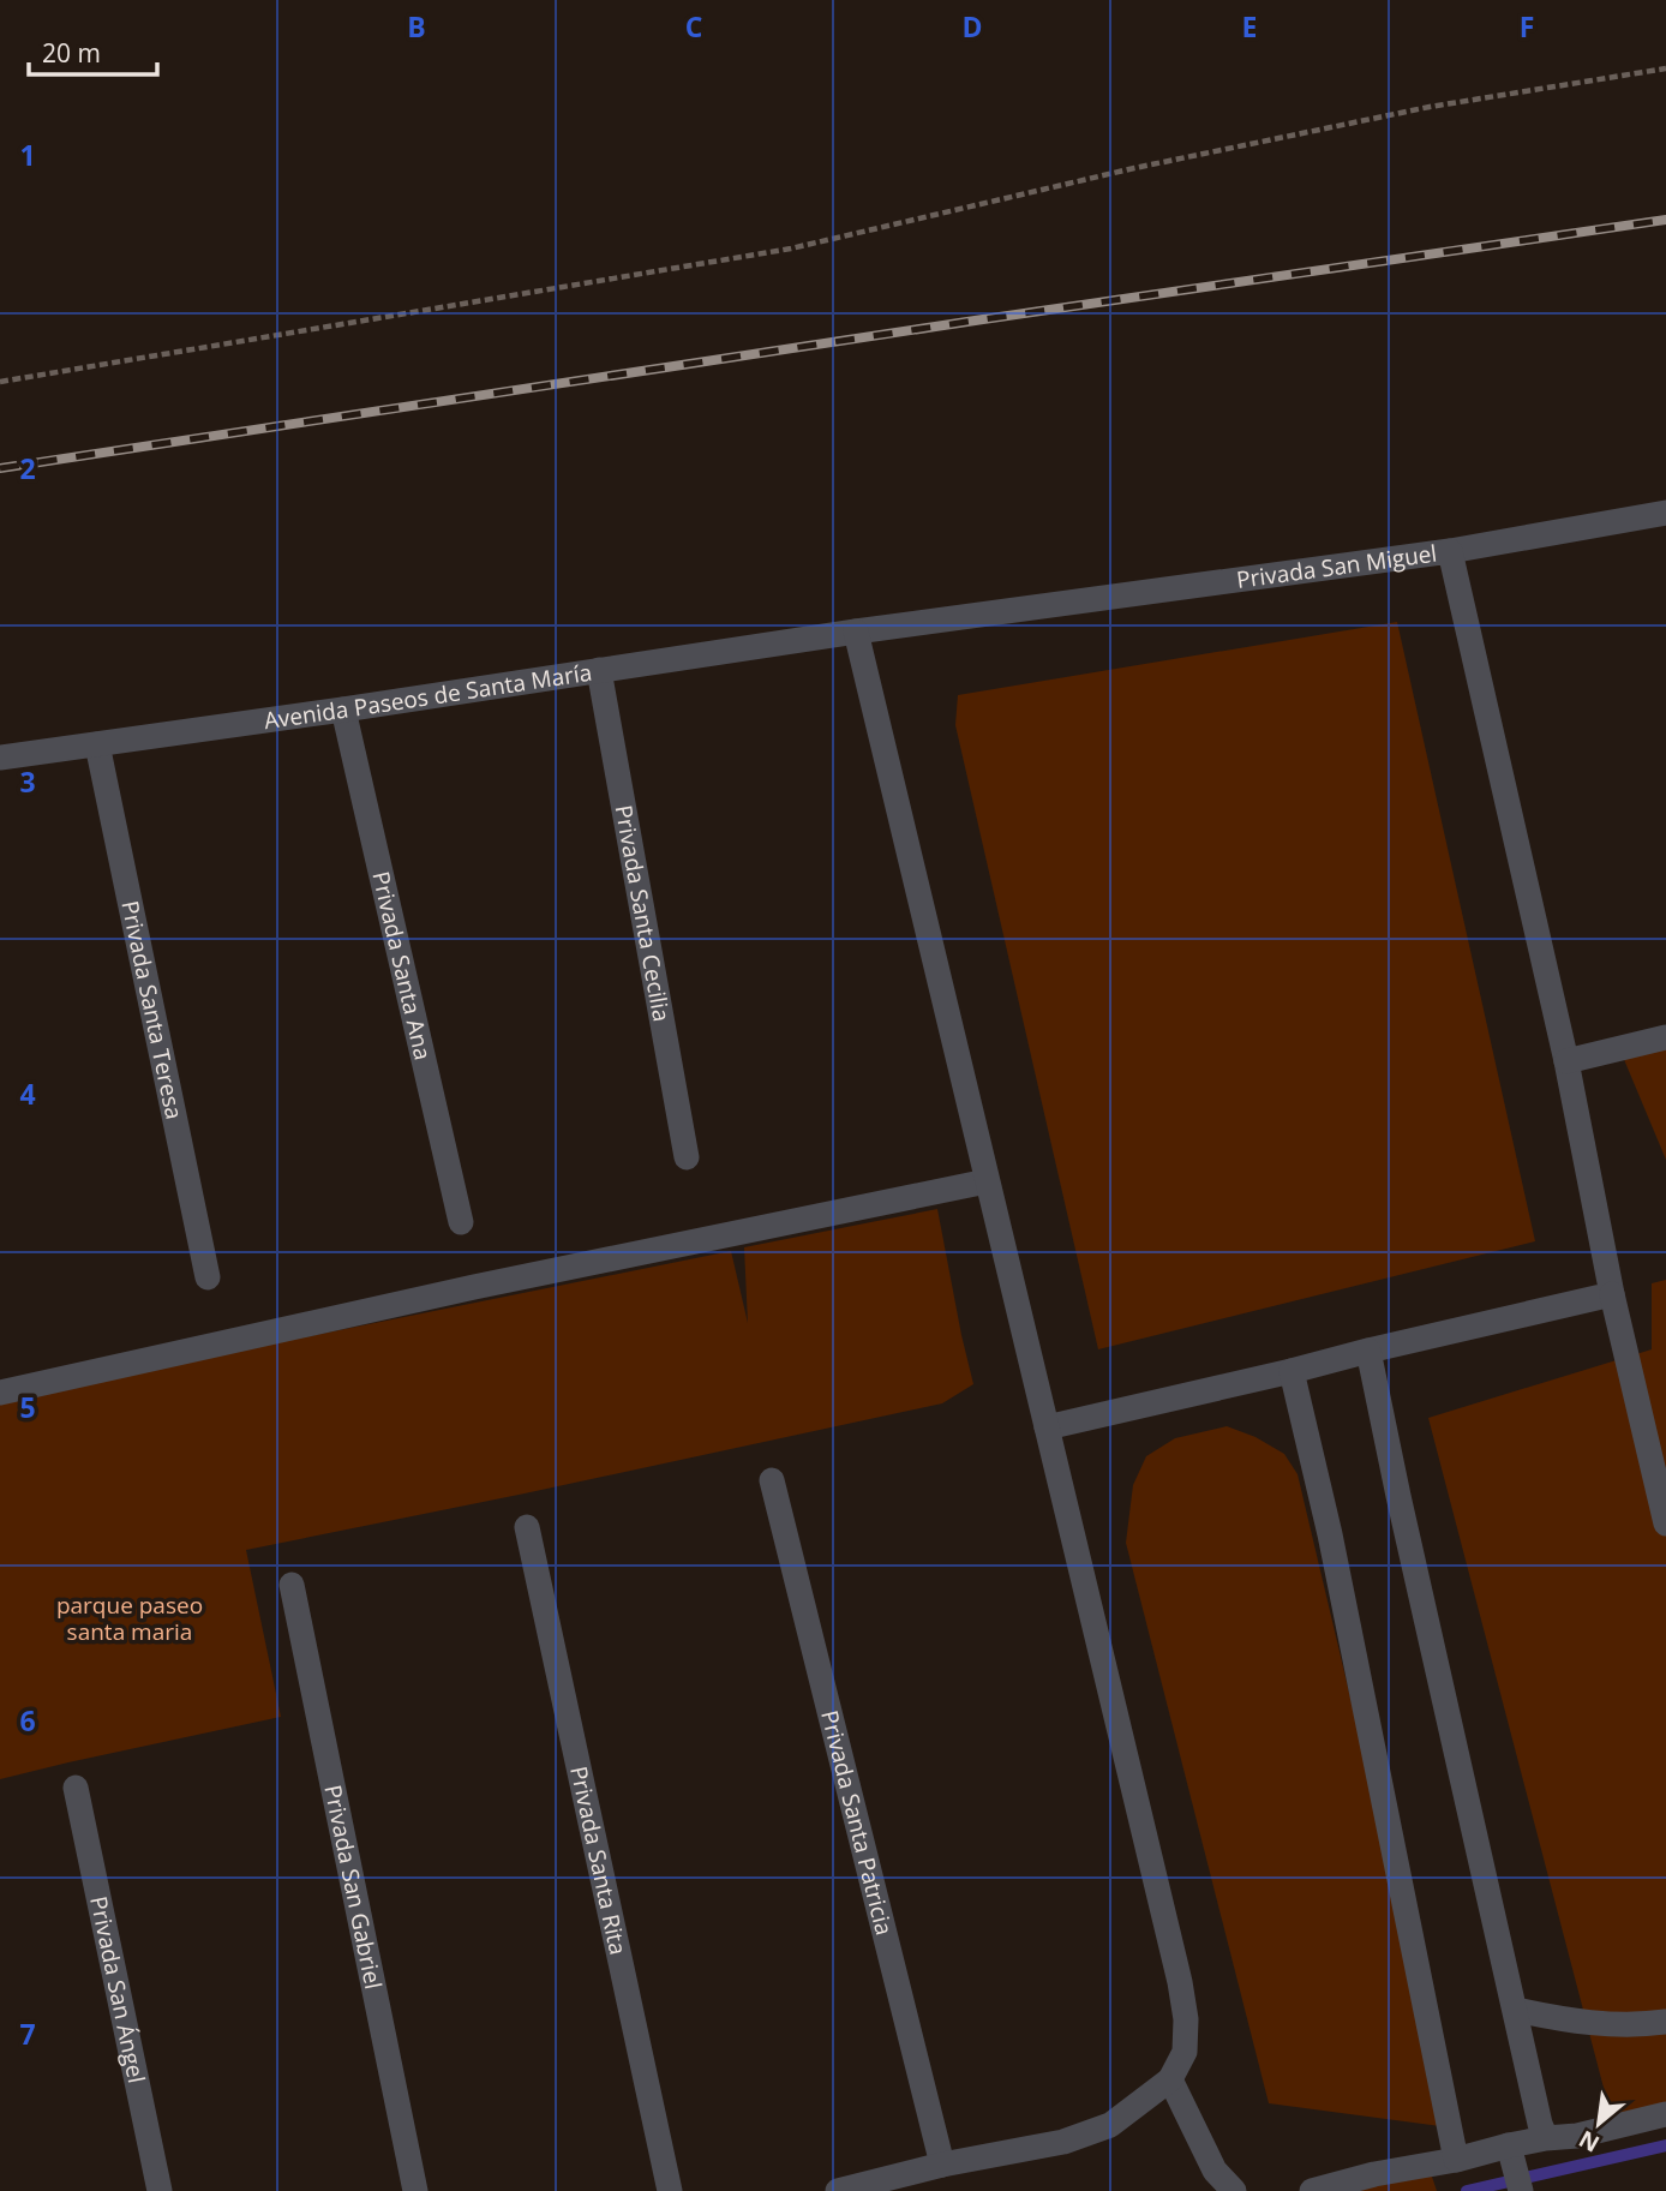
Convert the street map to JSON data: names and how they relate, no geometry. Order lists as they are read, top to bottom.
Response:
{
  "streets": {
    "street": [
      "Privada San Miguel",
      "Avenida Paseos de Santa María",
      "Privada Santa Cecilia",
      "Privada Santa Ana",
      "Privada Santa Teresa",
      "Privada Santa Patricia",
      "Privada Santa Rita",
      "Privada San Gabriel",
      "Privada San Ángel"
    ]
  },
  "crossings": [
    ["Privada San Miguel", "Avenida Paseos de Santa María"],
    ["Avenida Paseos de Santa María", "Privada Santa Cecilia"],
    ["Avenida Paseos de Santa María", "Privada Santa Ana"],
    ["Avenida Paseos de Santa María", "Privada Santa Teresa"]
  ],
  "parks": ["parque paseo santa maria"],
  "scale_bar": "20 m",
  "north": "bottom left",
  "grid": {
    "columns": [
      "B",
      "C",
      "D",
      "E",
      "F"
    ],
    "rows": [
      "1",
      "2",
      "3",
      "4",
      "5",
      "6",
      "7"
    ]
  }
}
